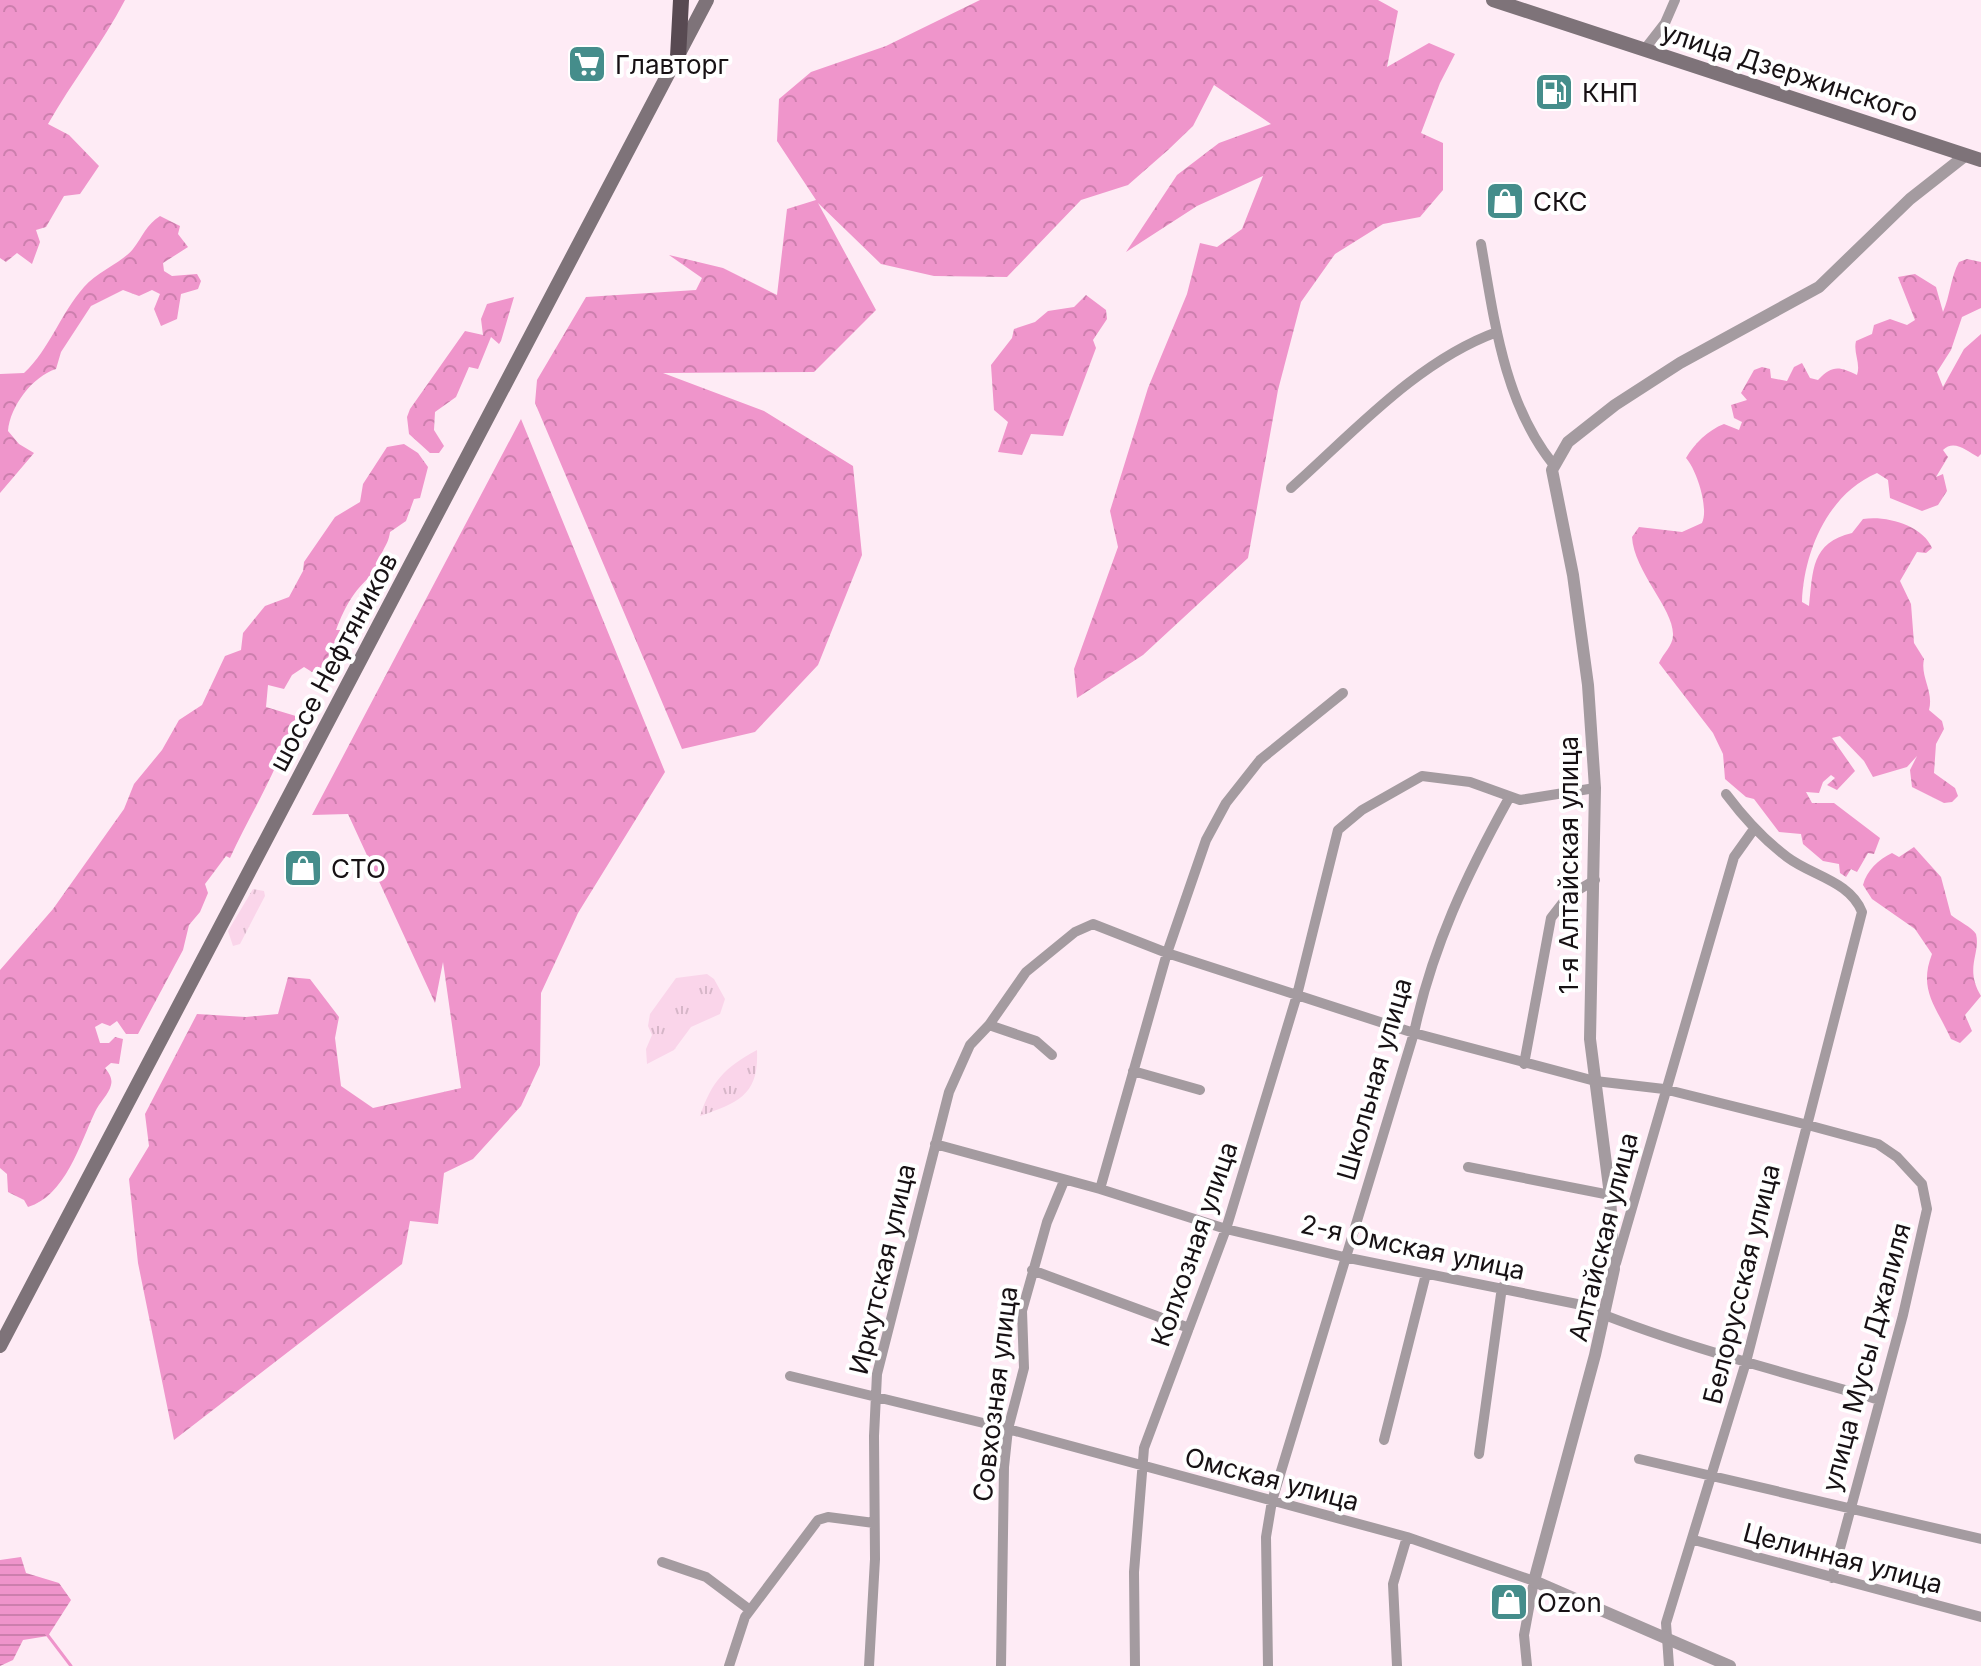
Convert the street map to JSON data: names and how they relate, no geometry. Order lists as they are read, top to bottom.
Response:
{
  "streets": {
    "main road": ["улица Дзержинского", "шоссе Нефтяников"],
    "street": [
      "1-я Алтайская улица",
      "Школьная улица",
      "Алтайская улица",
      "Колхозная улица",
      "2-я Омская улица",
      "Иркутская улица",
      "Белорусская улица",
      "улица Мусы Джалиля",
      "Совхозная улица",
      "Омская улица",
      "Целинная улица"
    ]
  },
  "crossings": [
    ["1-я Алтайская улица", "Алтайская улица"],
    ["Школьная улица", "Колхозная улица"],
    ["Школьная улица", "2-я Омская улица"],
    ["Школьная улица", "Омская улица"],
    ["Алтайская улица", "2-я Омская улица"],
    ["Алтайская улица", "Белорусская улица"],
    ["Алтайская улица", "Омская улица"],
    ["Колхозная улица", "2-я Омская улица"],
    ["Колхозная улица", "Омская улица"],
    ["2-я Омская улица", "Иркутская улица"],
    ["2-я Омская улица", "Белорусская улица"],
    ["2-я Омская улица", "улица Мусы Джалиля"],
    ["2-я Омская улица", "Совхозная улица"],
    ["Иркутская улица", "Омская улица"],
    ["Белорусская улица", "улица Мусы Джалиля"],
    ["Белорусская улица", "Омская улица"],
    ["Белорусская улица", "Целинная улица"],
    ["улица Мусы Джалиля", "Целинная улица"],
    ["Совхозная улица", "Омская улица"]
  ],
  "places": {
    "supermarket": ["Главторг"],
    "fuel station": ["КНП"],
    "shop": ["СКС", "СТО", "Ozon"]
  }
}
